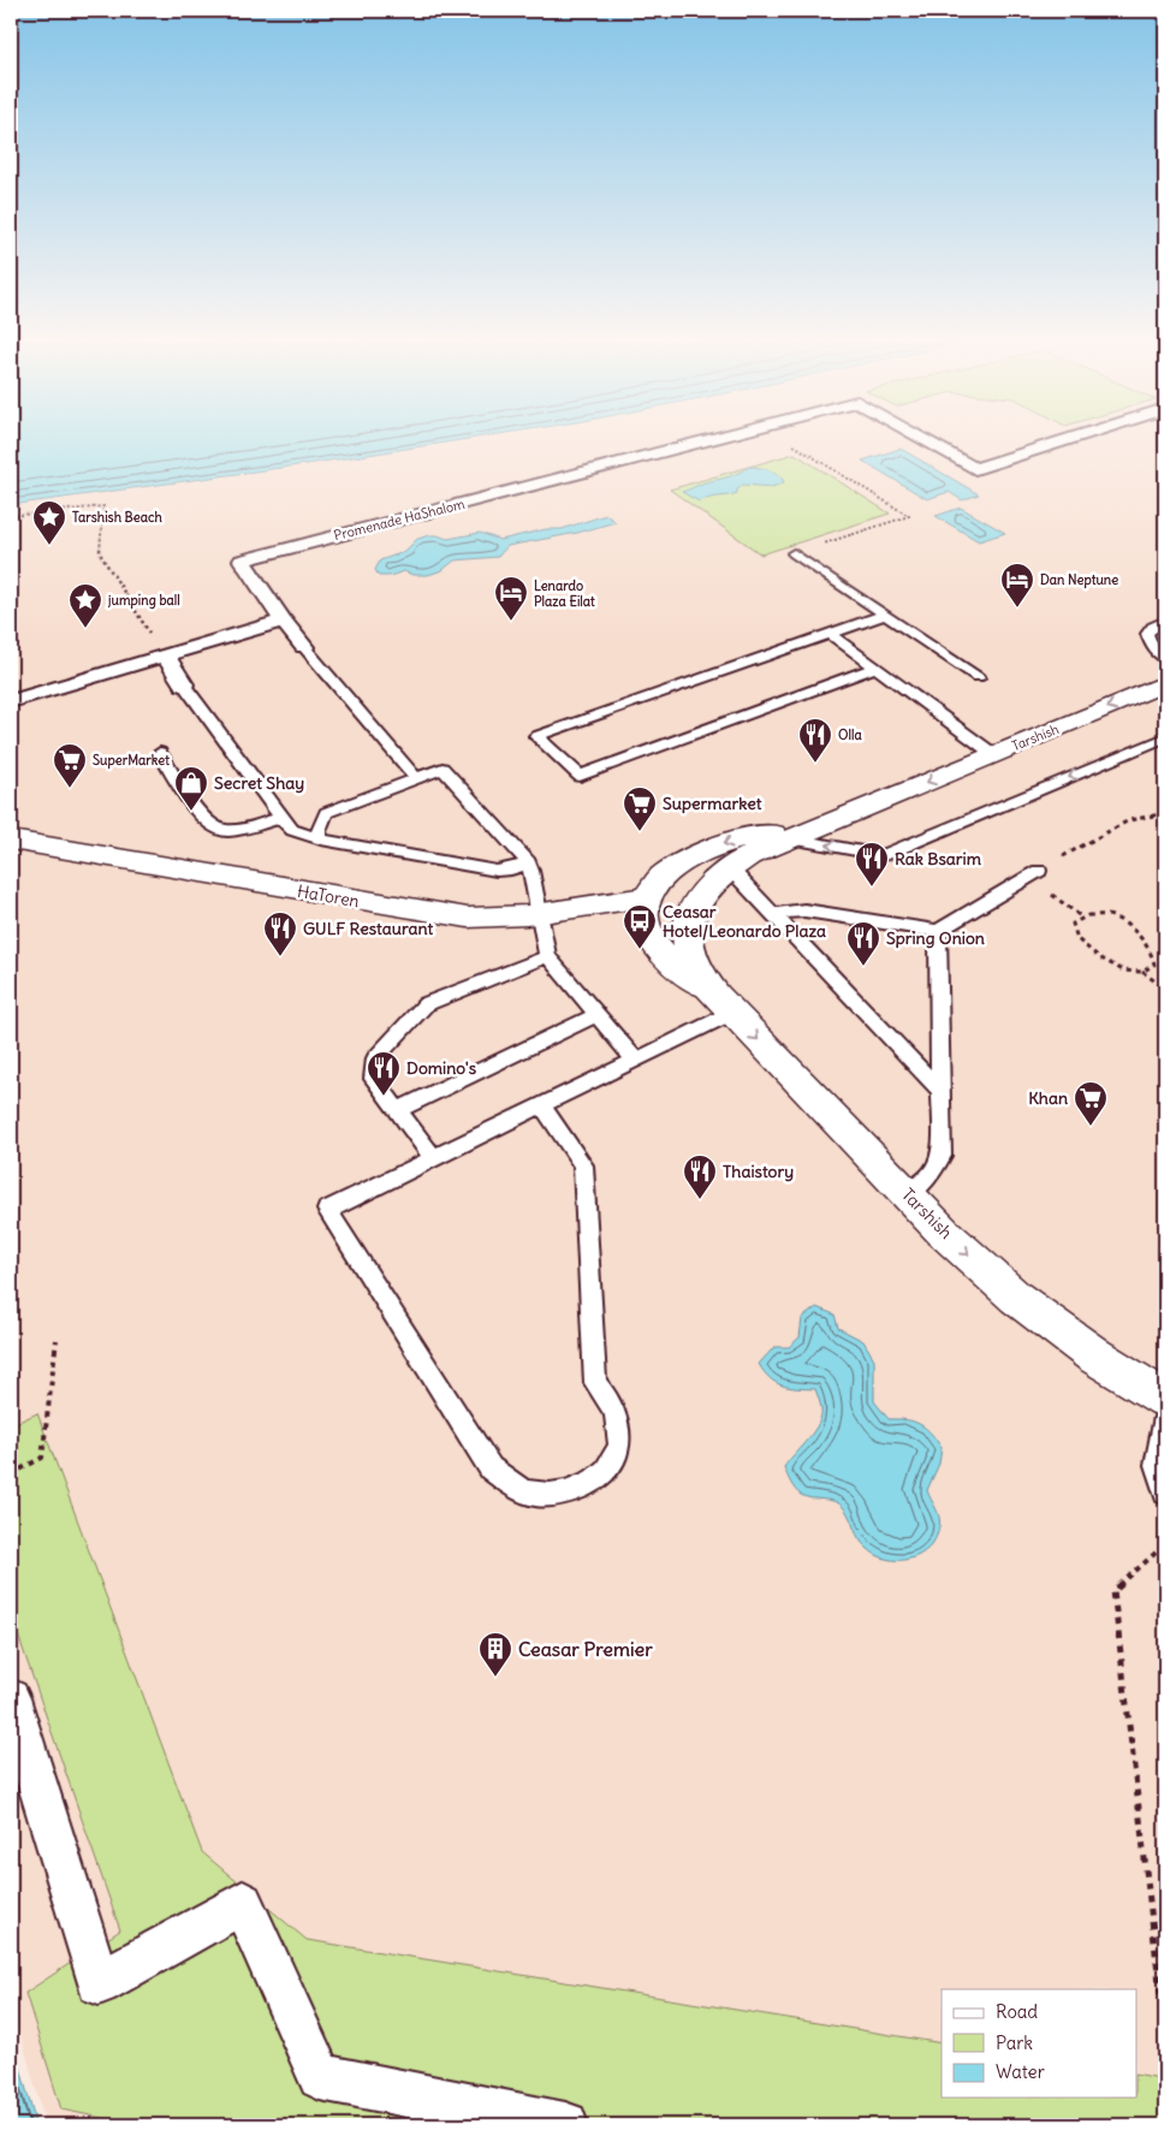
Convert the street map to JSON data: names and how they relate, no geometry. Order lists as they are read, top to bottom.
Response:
{
  "streets": {
    "street": ["Promenade HaShalom", "Tarshish", "HaToren"]
  },
  "crossings": [
    ["Tarshish", "HaToren"]
  ],
  "places": {
    "place": ["Tarshish Beach", "jumping ball"],
    "hotel": ["Dan Neptune", "Lenardo Plaza Eilat"],
    "restaurant": [
      "Olla",
      "Rak Bsarim",
      "GULF Restaurant",
      "Spring Onion",
      "Domino's",
      "Thaistory"
    ],
    "supermarket": ["SuperMarket", "Supermarket", "Khan"],
    "shop": ["Secret Shay"],
    "bus stop": ["Ceasar Hotel/Leonardo Plaza"],
    "building": ["Ceasar Premier"]
  },
  "legend": ["Road", "Park", "Water"]
}
